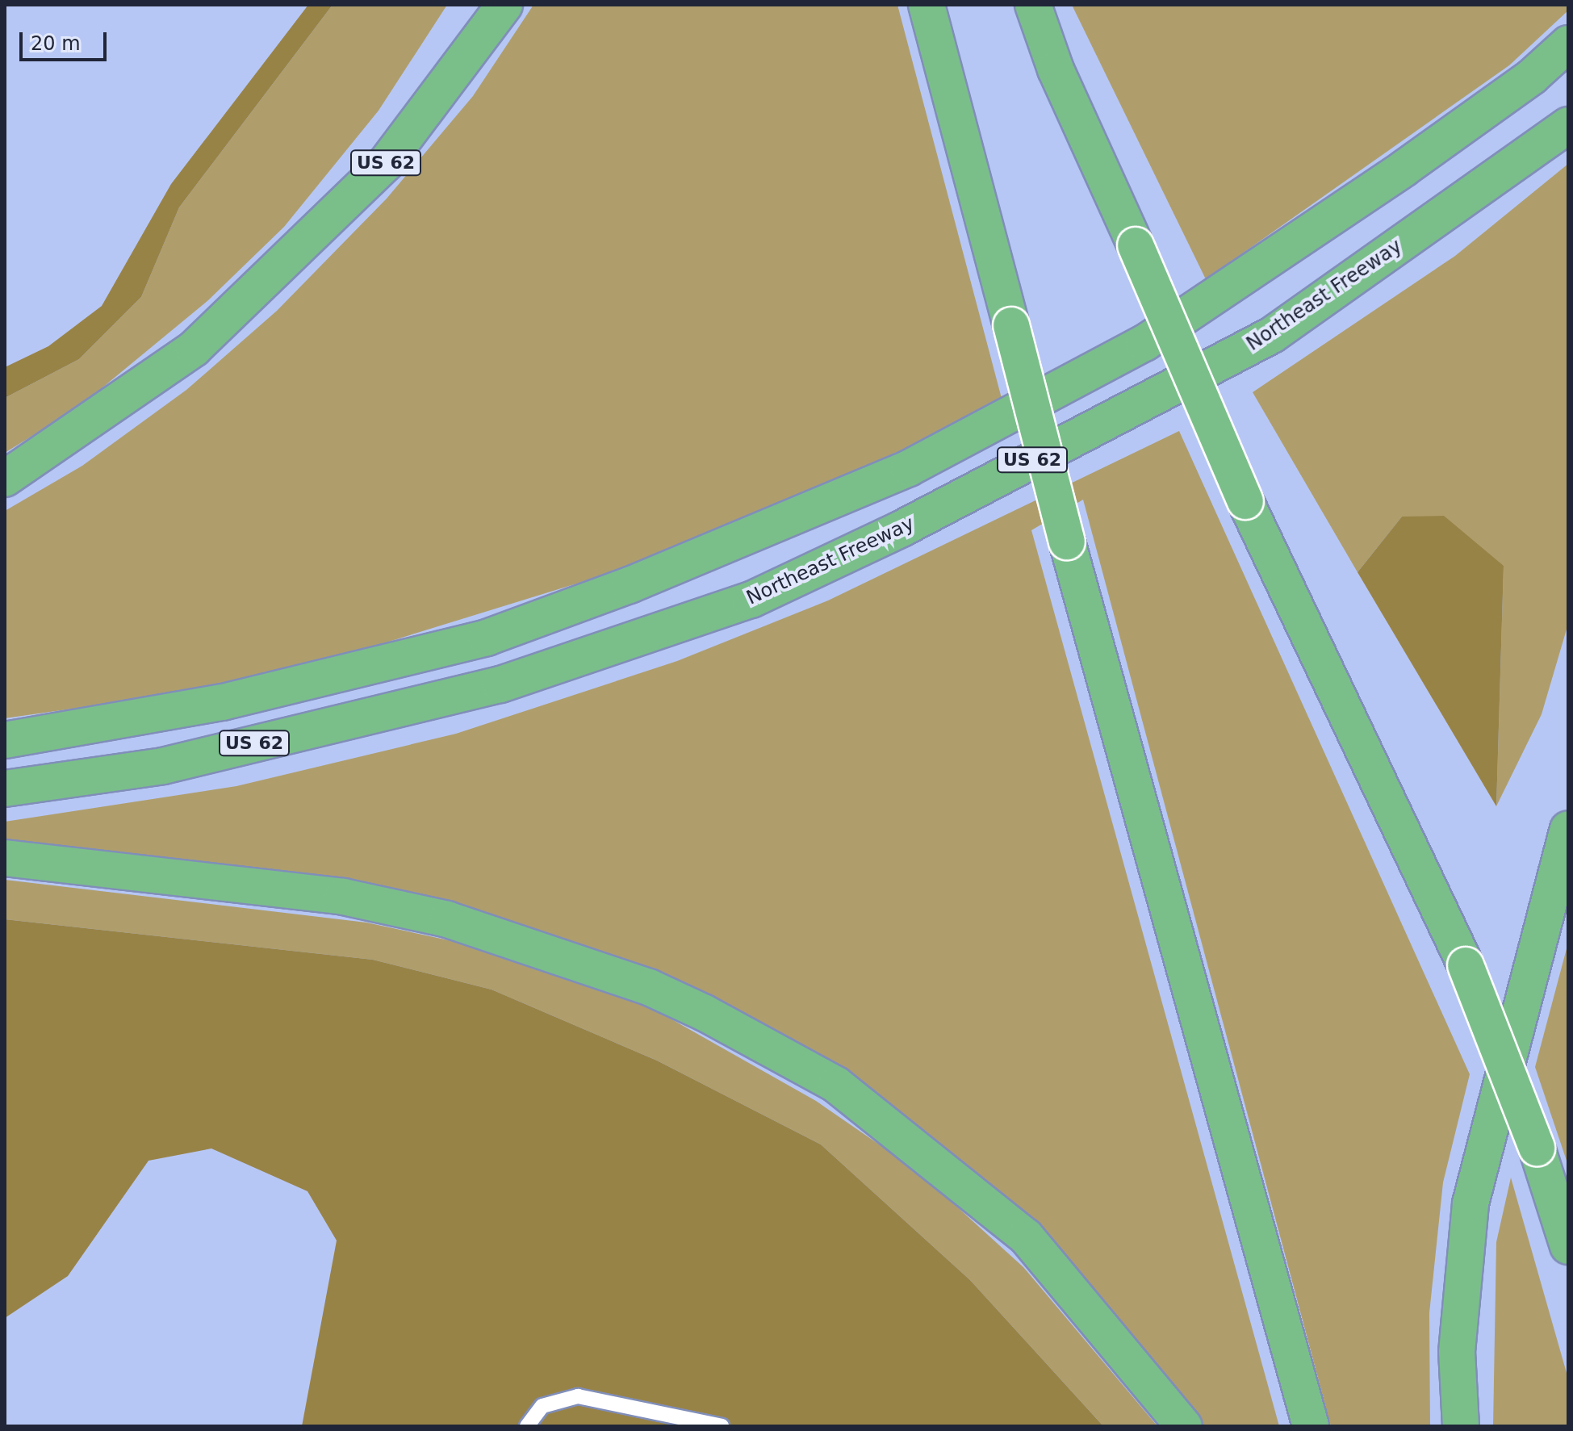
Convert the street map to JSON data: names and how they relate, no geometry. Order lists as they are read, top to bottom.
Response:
{
  "streets": {
    "highway": ["US 62", "Northeast Freeway"]
  },
  "scale_bar": "20 m"
}
